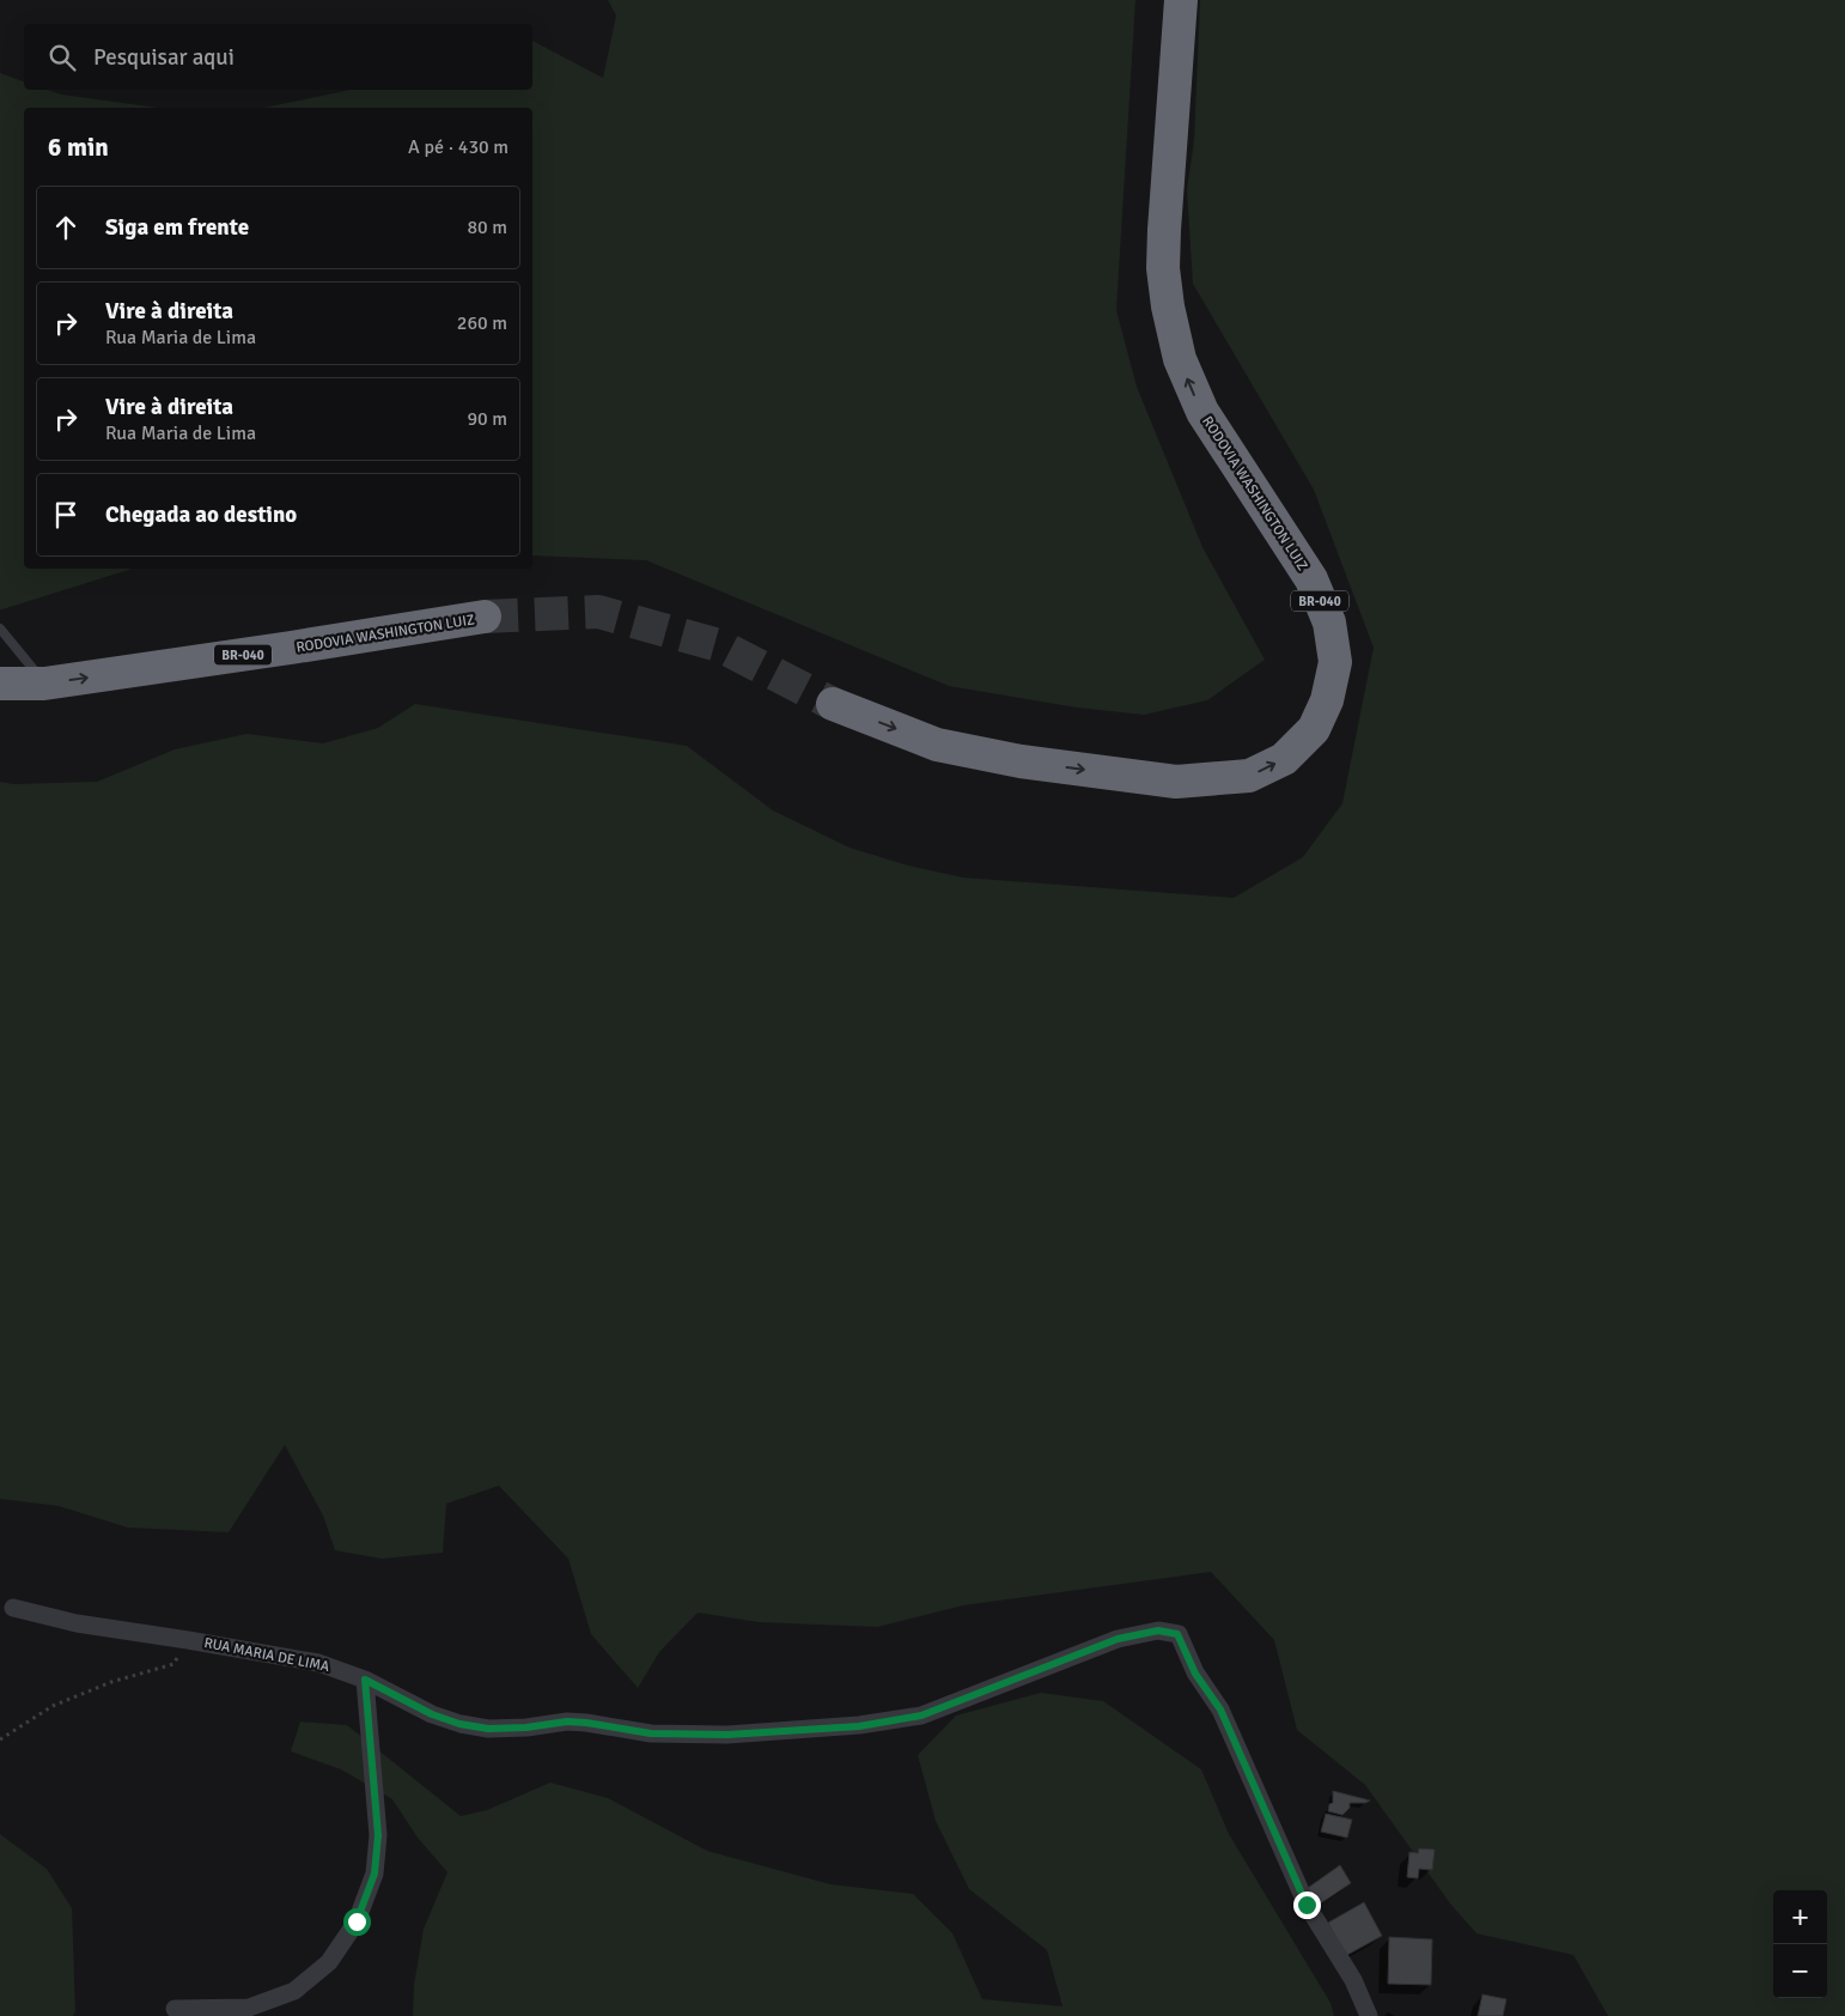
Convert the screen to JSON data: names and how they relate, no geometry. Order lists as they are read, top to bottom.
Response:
{
  "streets": {
    "highway": ["RODOVIA WASHINGTON LUIZ", "BR-040"],
    "street": ["RUA MARIA DE LIMA"]
  },
  "page": {
    "search": "Pesquisar aqui",
    "heading": ["6 min", "A pé · 430 m"],
    "list": [
      ["Siga em frente", "80 m"],
      ["Vire à direita", "Rua Maria de Lima", "260 m"],
      ["Vire à direita", "Rua Maria de Lima", "90 m"],
      "Chegada ao destino"
    ],
    "map_buttons": ["+", "−"]
  }
}
